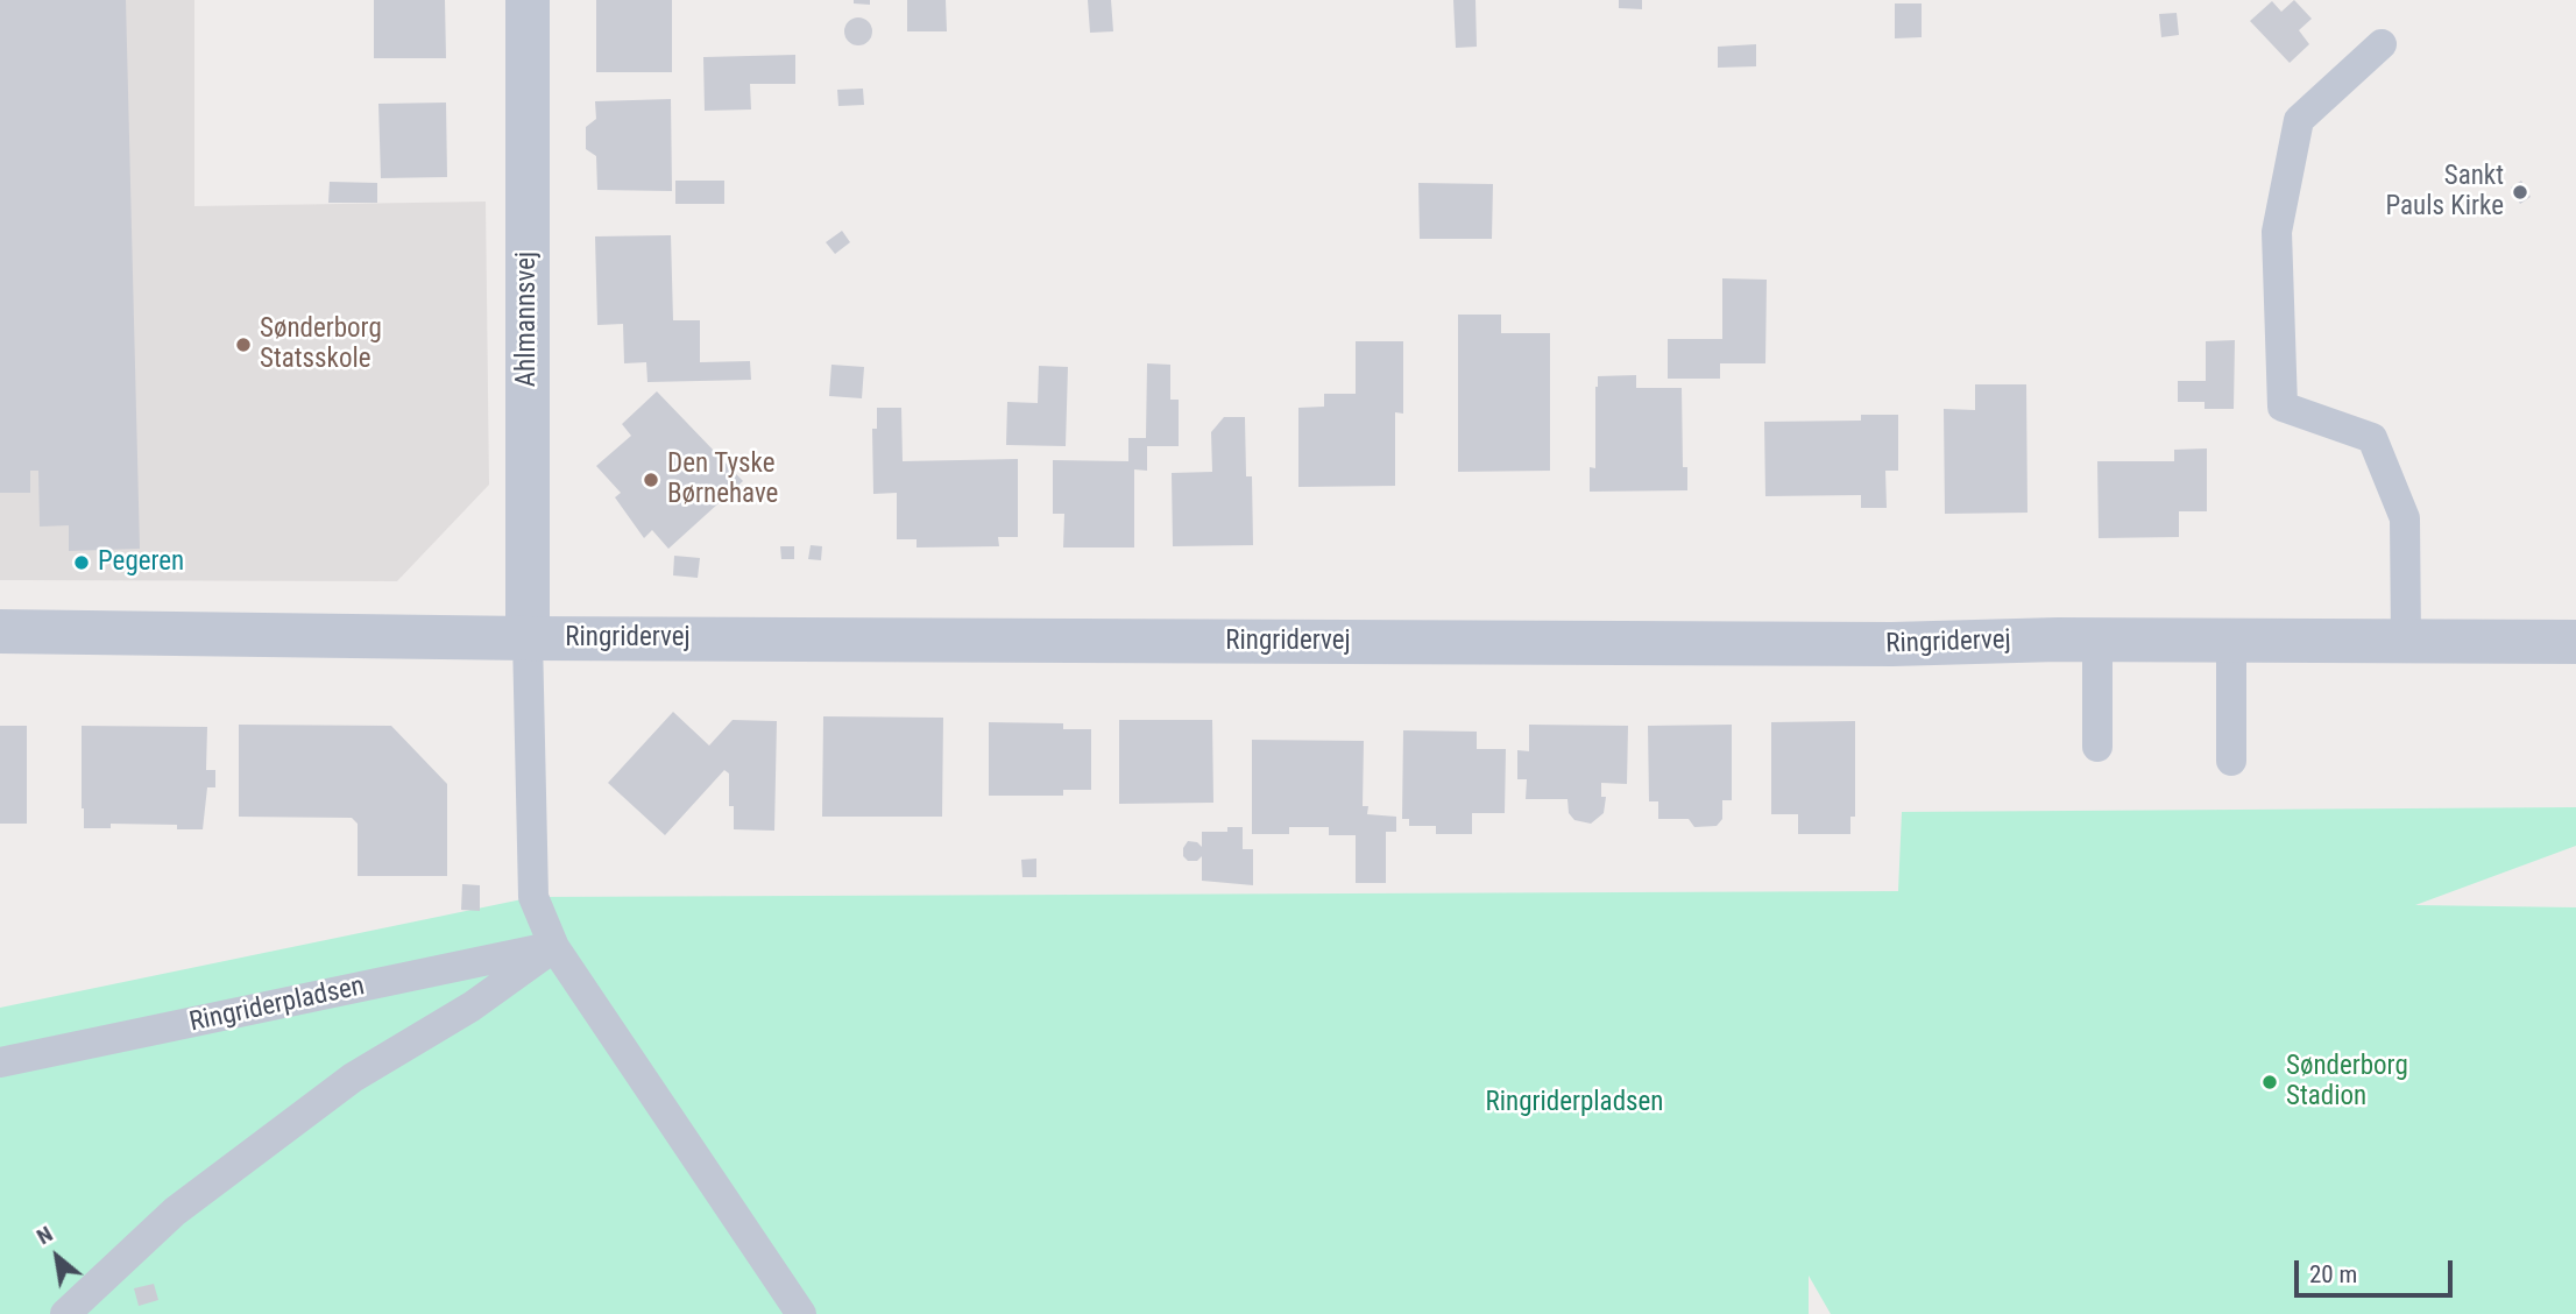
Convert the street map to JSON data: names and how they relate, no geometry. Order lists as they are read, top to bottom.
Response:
{
  "streets": {
    "street": ["Ahlmannsvej", "Ringridervej"],
    "lane": ["Ringriderpladsen"]
  },
  "crossings": [
    ["Ahlmannsvej", "Ringridervej"]
  ],
  "parks": ["Ringriderpladsen"],
  "places": [
    "Sankt Pauls Kirke",
    "Sønderborg Statsskole",
    "Den Tyske Børnehave",
    "Pegeren",
    "Sønderborg Stadion"
  ],
  "scale_bar": "20 m",
  "north": "top left"
}
